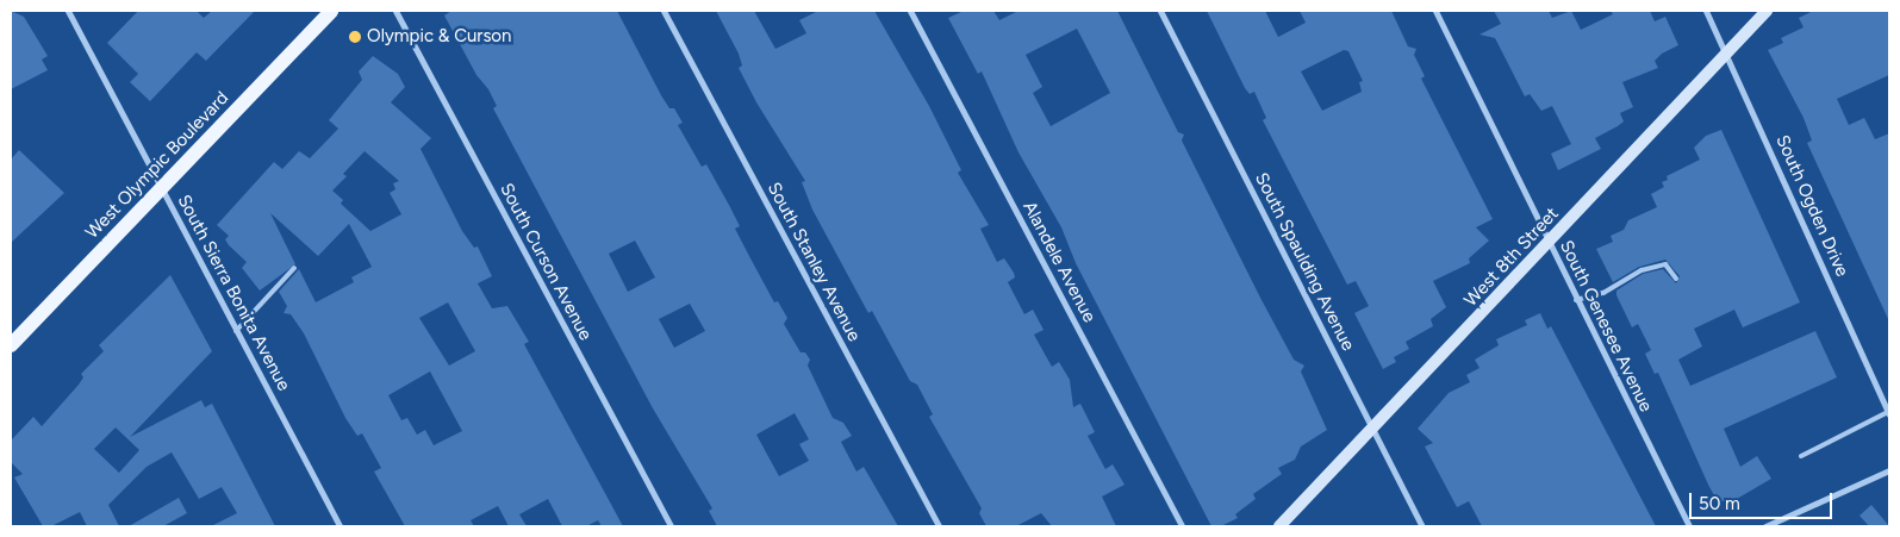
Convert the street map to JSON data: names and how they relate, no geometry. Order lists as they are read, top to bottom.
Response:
{
  "streets": {
    "main road": ["West Olympic Boulevard"],
    "street": [
      "South Ogden Drive",
      "West 8th Street",
      "South Curson Avenue",
      "South Stanley Avenue",
      "Alandele Avenue",
      "South Spaulding Avenue",
      "South Sierra Bonita Avenue",
      "South Genesee Avenue"
    ]
  },
  "crossings": [
    ["West Olympic Boulevard", "South Sierra Bonita Avenue"],
    ["South Ogden Drive", "West 8th Street"],
    ["West 8th Street", "South Spaulding Avenue"],
    ["West 8th Street", "South Genesee Avenue"]
  ],
  "places": ["Olympic & Curson"],
  "scale_bar": "50 m"
}
